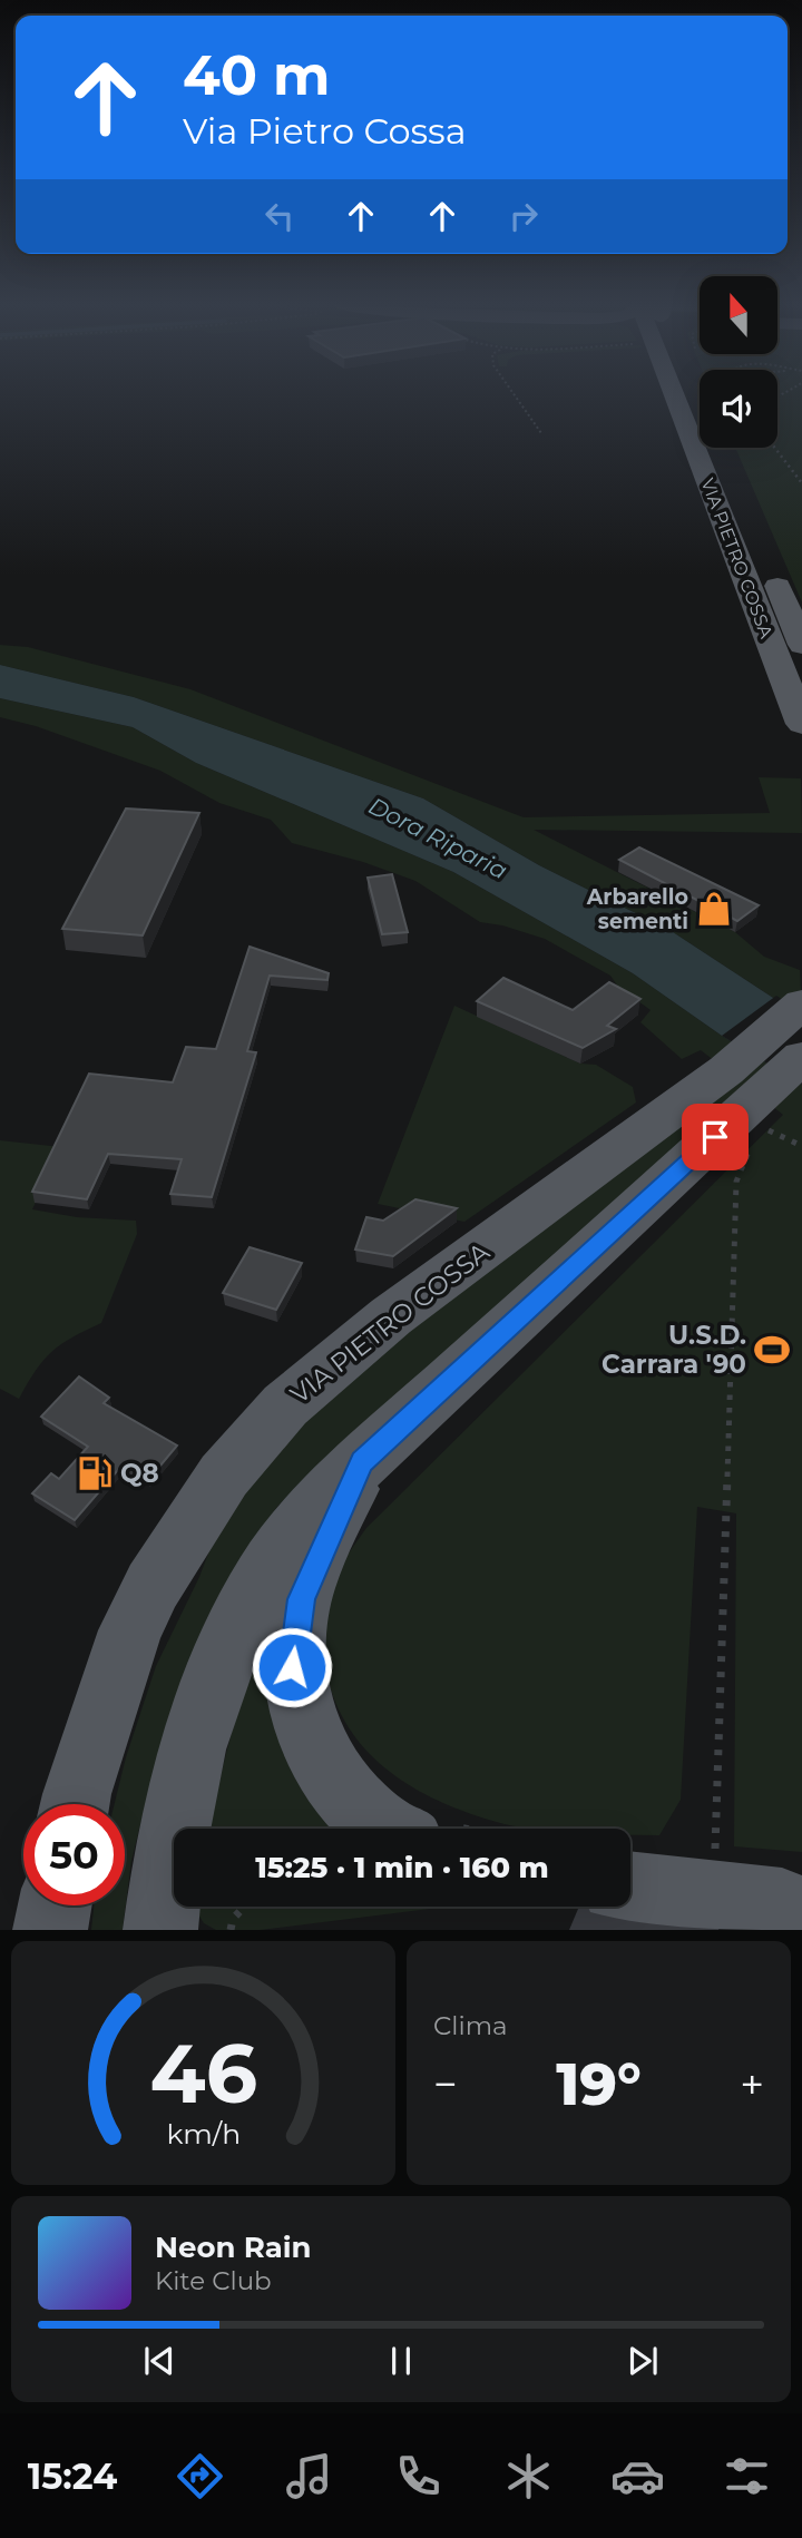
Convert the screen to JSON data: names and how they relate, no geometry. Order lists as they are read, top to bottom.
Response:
{
  "streets": {
    "main road": ["VIA PIETRO COSSA"]
  },
  "water": ["Dora Riparia"],
  "places": {
    "shop": ["Arbarello sementi"],
    "sports": ["U.S.D. Carrara '90"],
    "fuel station": ["Q8"]
  },
  "north": "top",
  "page": {
    "turn": ["40 m", "Via Pietro Cossa"],
    "limit": "50",
    "trip": "15:25 · 1 min · 160 m",
    "tile": "Clima",
    "heat": ["−", "19°", "+"],
    "song": ["Neon Rain", "Kite Club"],
    "tabs": "15:24",
    "gauge": ["46", "km/h"]
  }
}
